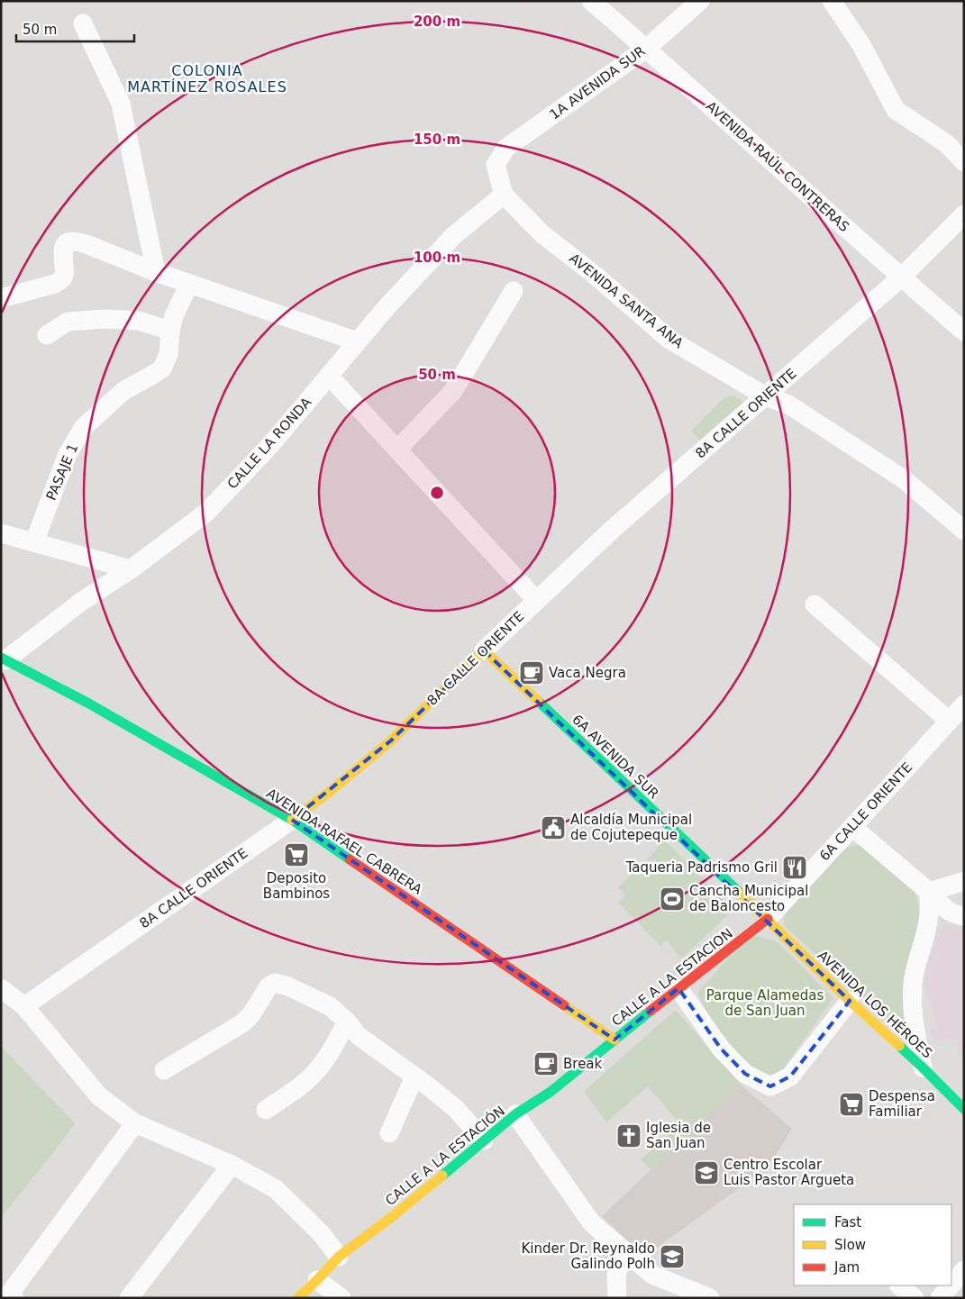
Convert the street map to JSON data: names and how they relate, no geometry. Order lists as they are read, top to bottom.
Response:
{
  "streets": {
    "main road": [
      "8A CALLE ORIENTE",
      "6A AVENIDA SUR",
      "AVENIDA RAFAEL CABRERA",
      "CALLE A LA ESTACION",
      "AVENIDA LOS HÉROES",
      "CALLE A LA ESTACIÓN"
    ],
    "street": [
      "1A AVENIDA SUR",
      "AVENIDA RAÚL CONTRERAS",
      "AVENIDA SANTA ANA",
      "CALLE LA RONDA",
      "PASAJE 1",
      "6A CALLE ORIENTE"
    ]
  },
  "crossings": [
    ["1A AVENIDA SUR", "AVENIDA RAÚL CONTRERAS"],
    ["1A AVENIDA SUR", "AVENIDA SANTA ANA"],
    ["AVENIDA RAÚL CONTRERAS", "8A CALLE ORIENTE"],
    ["AVENIDA SANTA ANA", "8A CALLE ORIENTE"],
    ["AVENIDA SANTA ANA", "CALLE LA RONDA"],
    ["8A CALLE ORIENTE", "6A AVENIDA SUR"],
    ["8A CALLE ORIENTE", "AVENIDA RAFAEL CABRERA"],
    ["CALLE LA RONDA", "AVENIDA RAFAEL CABRERA"],
    ["6A AVENIDA SUR", "6A CALLE ORIENTE"],
    ["6A AVENIDA SUR", "CALLE A LA ESTACION"],
    ["6A AVENIDA SUR", "AVENIDA LOS HÉROES"],
    ["6A CALLE ORIENTE", "CALLE A LA ESTACION"],
    ["6A CALLE ORIENTE", "AVENIDA LOS HÉROES"],
    ["AVENIDA RAFAEL CABRERA", "CALLE A LA ESTACION"],
    ["AVENIDA RAFAEL CABRERA", "CALLE A LA ESTACIÓN"],
    ["CALLE A LA ESTACION", "AVENIDA LOS HÉROES"],
    ["CALLE A LA ESTACION", "CALLE A LA ESTACIÓN"]
  ],
  "districts": ["COLONIA MARTÍNEZ ROSALES"],
  "parks": ["Parque Alamedas de San Juan"],
  "places": {
    "cafe": ["Vaca Negra", "Break"],
    "public building": ["Alcaldía Municipal de Cojutepeque"],
    "supermarket": ["Deposito Bambinos", "Despensa Familiar"],
    "restaurant": ["Taqueria Padrismo Gril"],
    "sports": ["Cancha Municipal de Baloncesto"],
    "church": ["Iglesia de San Juan"],
    "school or university": ["Centro Escolar Luis Pastor Argueta", "Kinder Dr. Reynaldo Galindo Polh"]
  },
  "legend": ["Fast", "Slow", "Jam"],
  "scale_bar": "50 m",
  "rings": [
    "200 m",
    "150 m",
    "100 m",
    "50 m"
  ]
}
